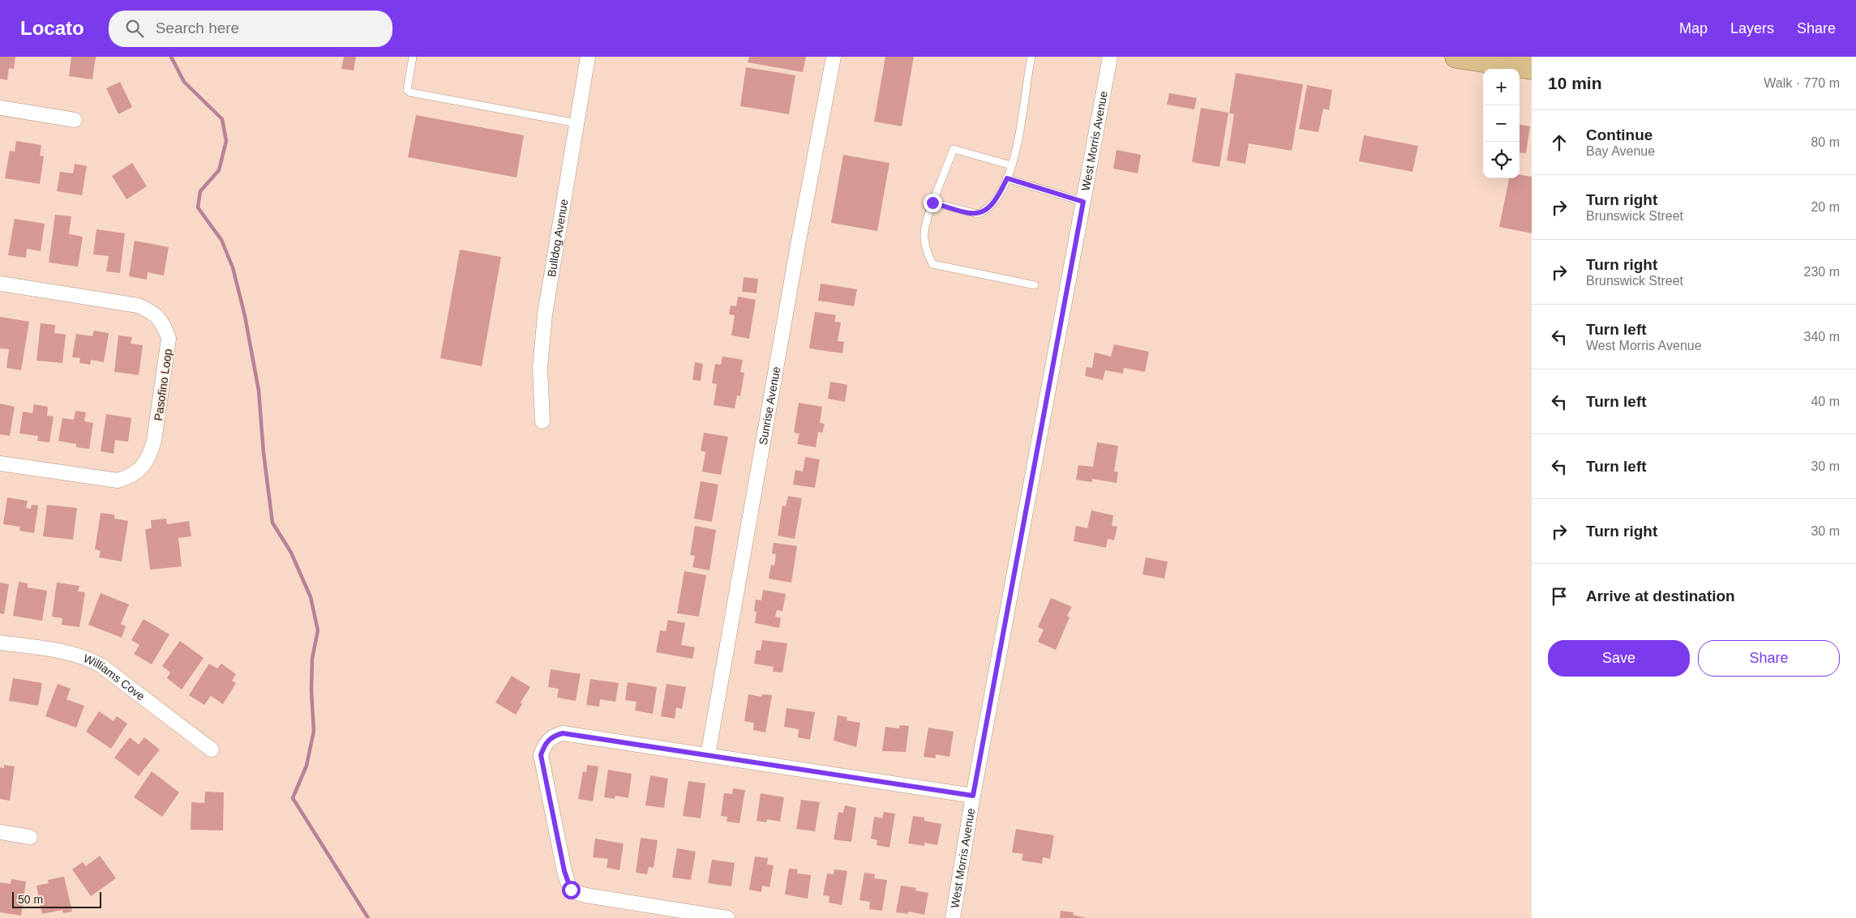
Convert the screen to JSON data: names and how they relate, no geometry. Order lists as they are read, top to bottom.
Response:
{
  "streets": {
    "street": [
      "West Morris Avenue",
      "Bulldog Avenue",
      "Pasofino Loop",
      "Sunrise Avenue",
      "Williams Cove"
    ]
  },
  "scale_bar": "50 m",
  "page": {
    "header": "Locato",
    "search": "Search here",
    "nav": ["Map", "Layers", "Share"],
    "heading": ["10 min", "Walk · 770 m"],
    "map_buttons": ["+", "−"],
    "list": [
      ["Continue", "Bay Avenue", "80 m"],
      ["Turn right", "Brunswick Street", "20 m"],
      ["Turn right", "Brunswick Street", "230 m"],
      ["Turn left", "West Morris Avenue", "340 m"],
      ["Turn left", "40 m"],
      ["Turn left", "30 m"],
      ["Turn right", "30 m"],
      "Arrive at destination"
    ],
    "buttons": ["Save", "Share"],
    "scale": "50 m"
  }
}
